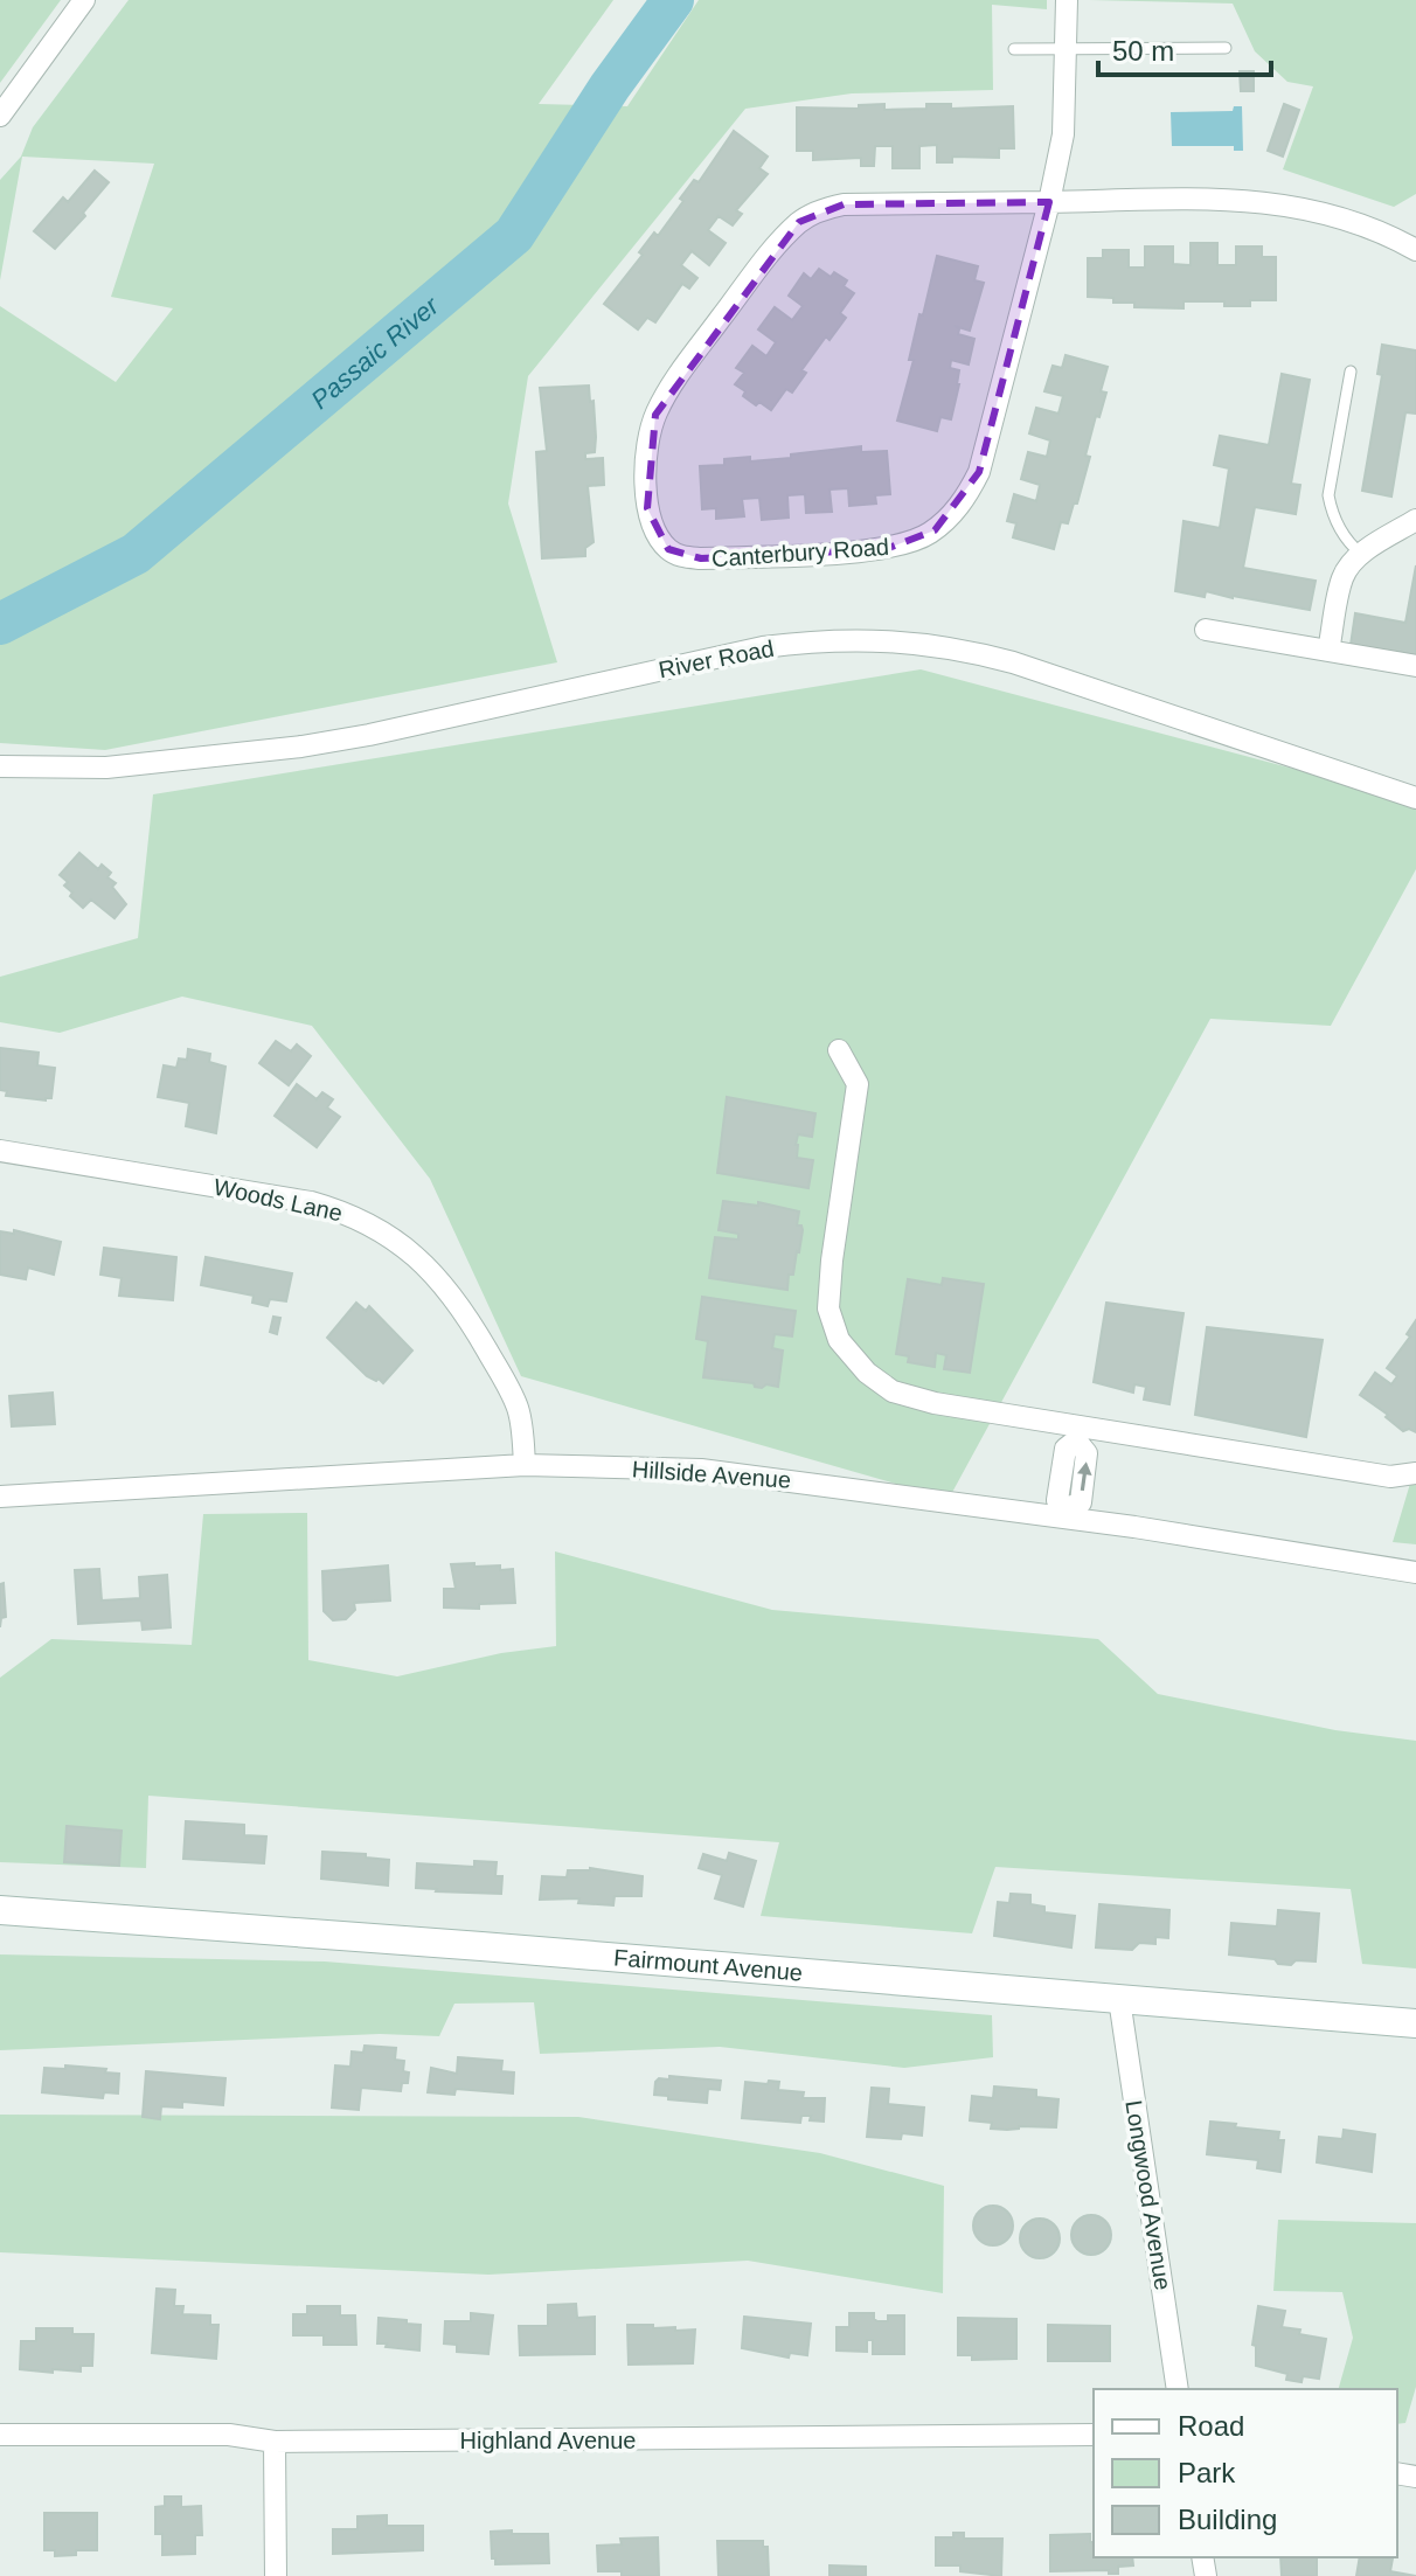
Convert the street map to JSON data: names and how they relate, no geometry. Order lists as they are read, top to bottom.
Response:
{
  "streets": {
    "main road": ["Fairmount Avenue"],
    "street": [
      "Canterbury Road",
      "River Road",
      "Woods Lane",
      "Hillside Avenue",
      "Longwood Avenue",
      "Highland Avenue"
    ]
  },
  "crossings": [
    ["Woods Lane", "Hillside Avenue"],
    ["Fairmount Avenue", "Longwood Avenue"]
  ],
  "water": ["Passaic River"],
  "legend": ["Road", "Park", "Building"],
  "scale_bar": "50 m"
}
